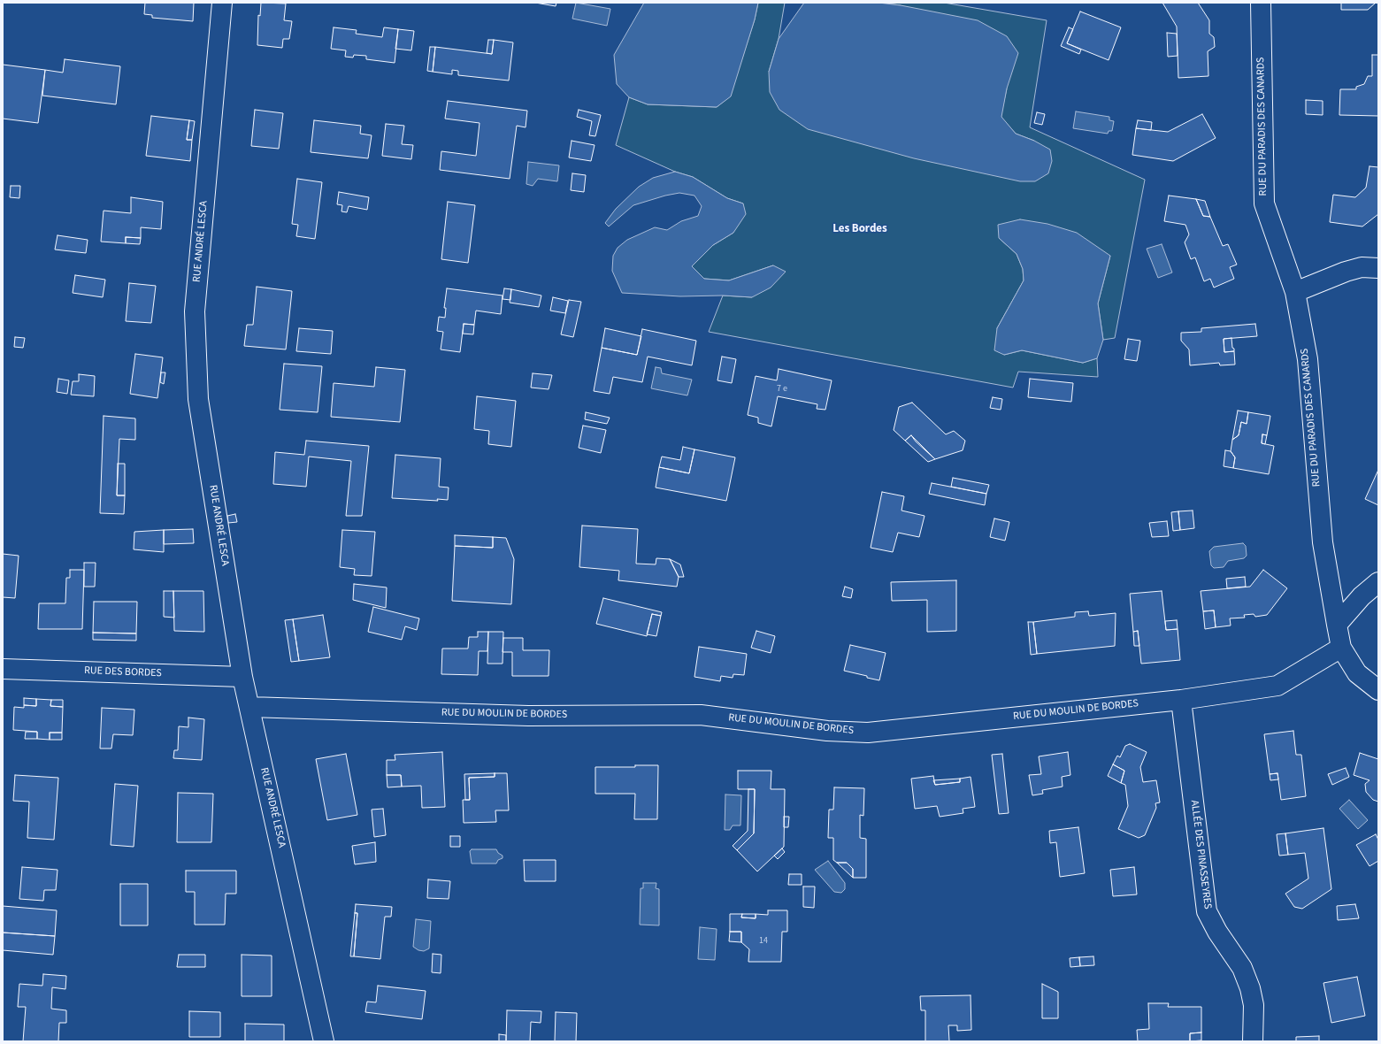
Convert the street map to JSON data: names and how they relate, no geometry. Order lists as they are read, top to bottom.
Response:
{
  "streets": {
    "street": [
      "RUE DU PARADIS DES CANARDS",
      "RUE ANDRÉ LESCA",
      "RUE DES BORDES",
      "RUE DU MOULIN DE BORDES",
      "ALLÉE DES PINASSEYRES"
    ]
  },
  "crossings": [
    ["RUE ANDRÉ LESCA", "RUE DES BORDES"],
    ["RUE ANDRÉ LESCA", "RUE DU MOULIN DE BORDES"],
    ["RUE DU MOULIN DE BORDES", "ALLÉE DES PINASSEYRES"]
  ],
  "districts": ["Les Bordes"],
  "house_numbers": ["7 e", "14"]
}
